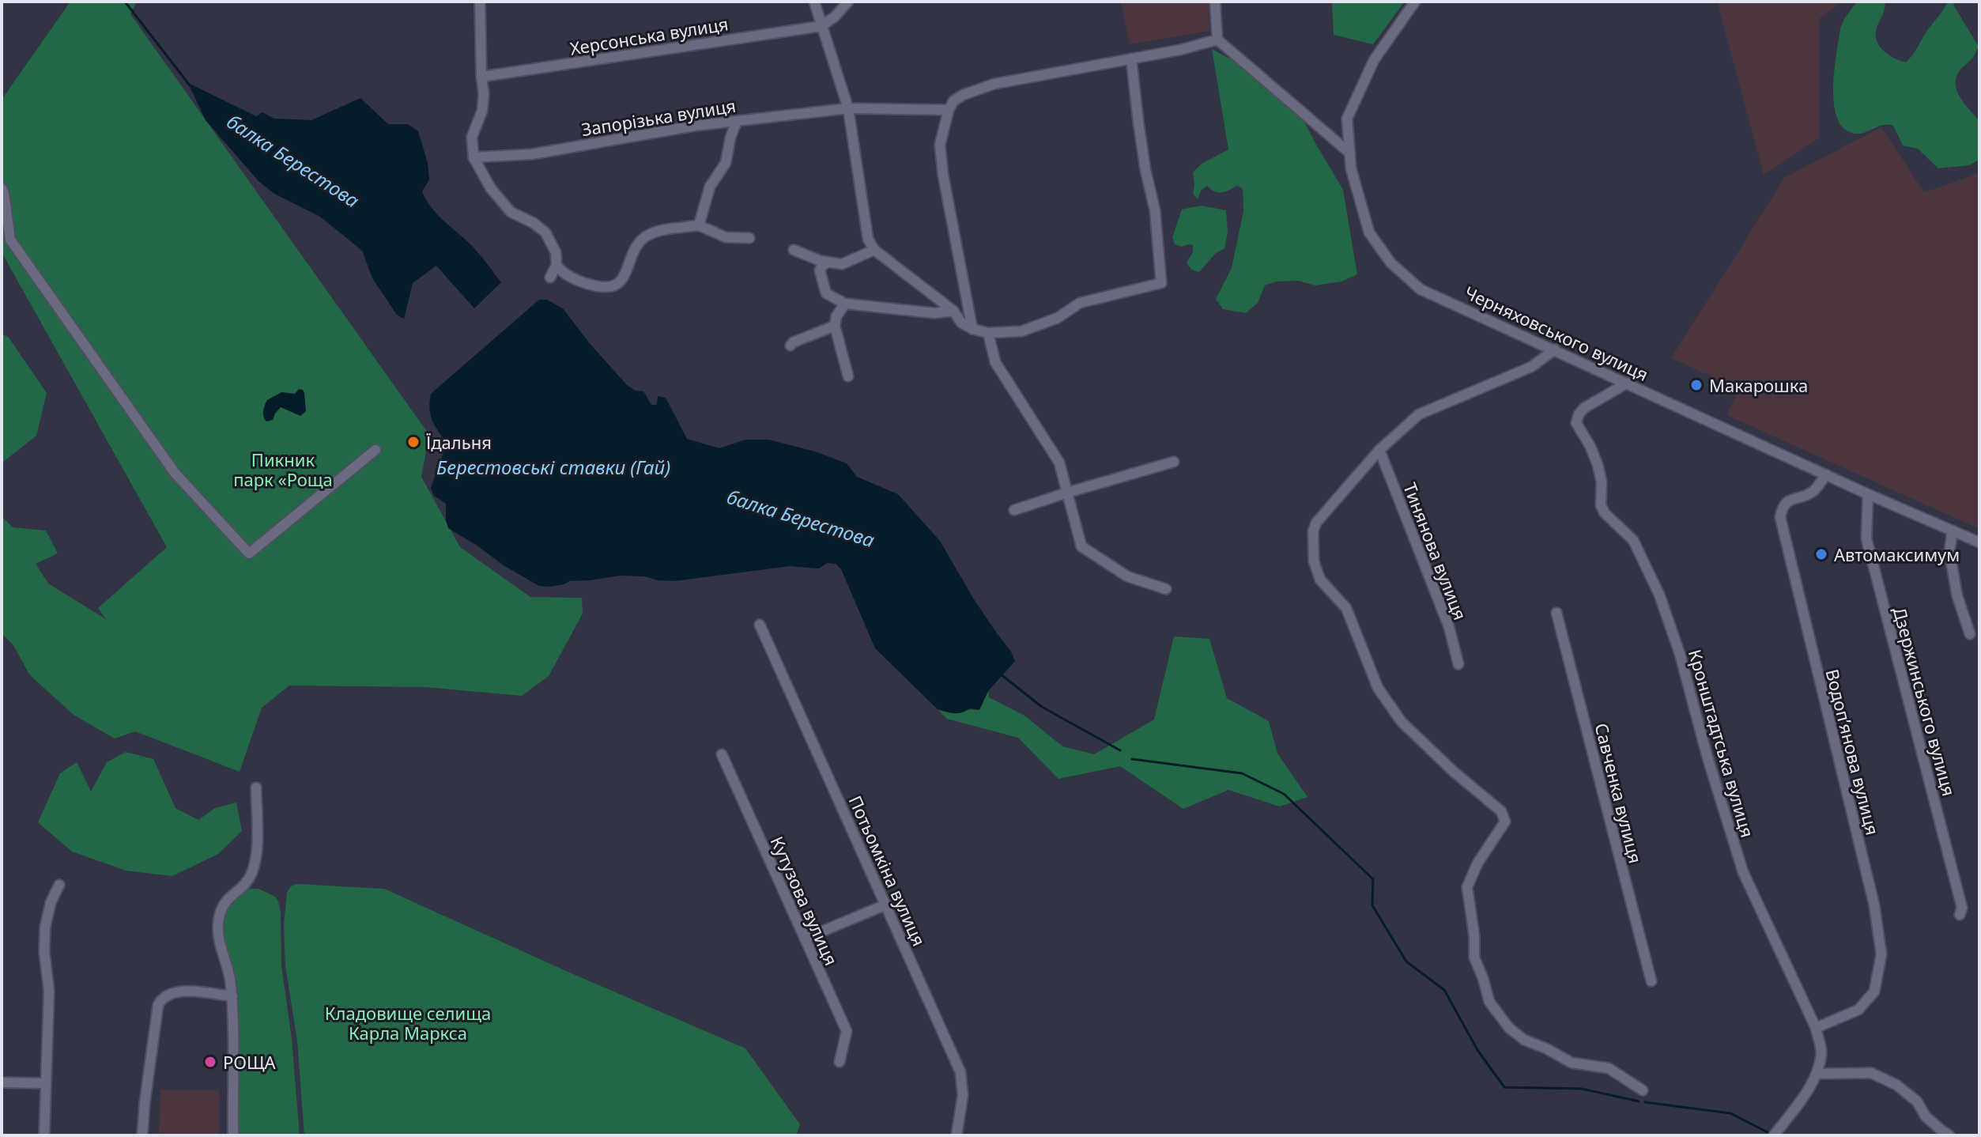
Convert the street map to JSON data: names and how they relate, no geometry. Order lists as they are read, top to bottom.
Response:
{
  "streets": {
    "street": [
      "Херсонська вулиця",
      "Запорізька вулиця",
      "Черняховського вулиця",
      "Тинянова вулиця",
      "Дзержинського вулиця",
      "Кронштадтська вулиця",
      "Водоп’янова вулиця",
      "Савченка вулиця",
      "Потьомкіна вулиця",
      "Кутузова вулиця"
    ]
  },
  "crossings": [
    ["Черняховського вулиця", "Дзержинського вулиця"],
    ["Черняховського вулиця", "Кронштадтська вулиця"],
    ["Черняховського вулиця", "Водоп’янова вулиця"],
    ["Кронштадтська вулиця", "Водоп’янова вулиця"]
  ],
  "water": ["балка Берестова", "Берестовські ставки (Гай)"],
  "parks": ["Пикник парк «Роща", "Кладовище селища Карла Маркса"],
  "places": [
    "Макарошка",
    "Їдальня",
    "Автомаксимум",
    "РОЩА"
  ]
}
